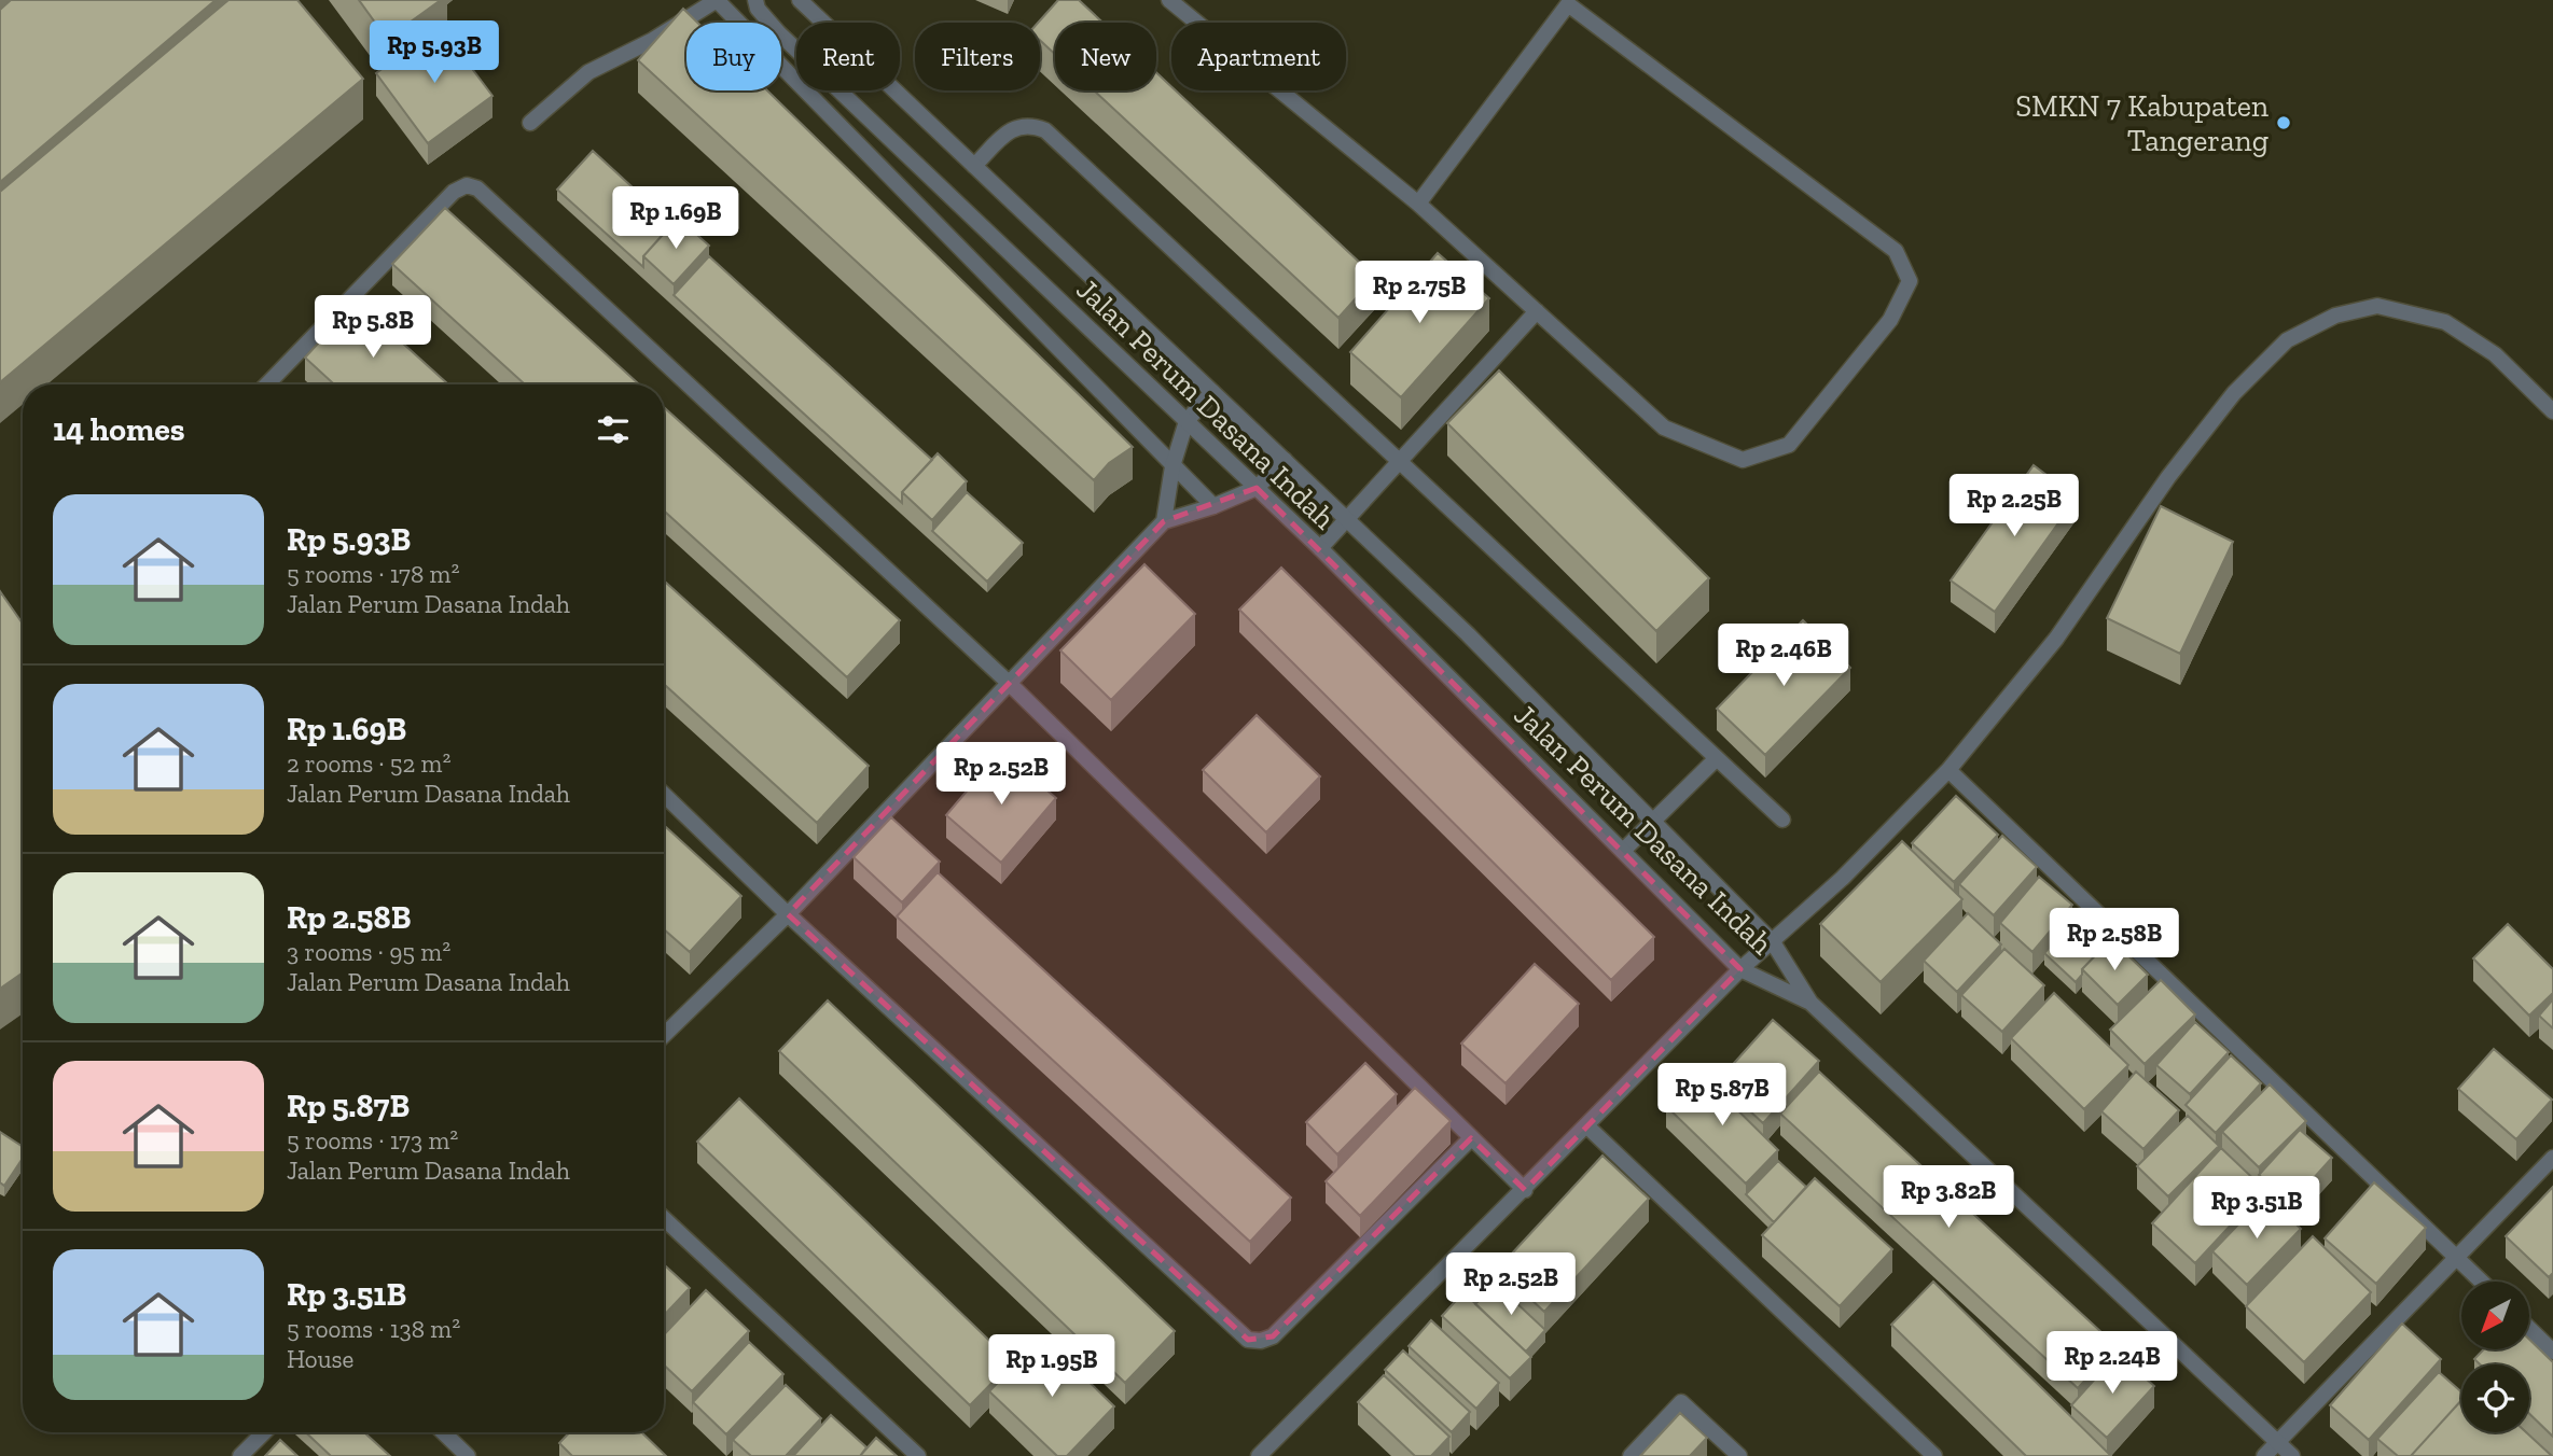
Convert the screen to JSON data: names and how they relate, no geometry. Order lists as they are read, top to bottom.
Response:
{
  "streets": {
    "street": ["Jalan Perum Dasana Indah"]
  },
  "places": ["SMKN 7 Kabupaten Tangerang"],
  "north": "bottom left",
  "page": {
    "price": [
      "Rp 5.93B",
      "Rp 1.69B",
      "Rp 2.75B",
      "Rp 5.8B",
      "Rp 2.25B",
      "Rp 2.46B",
      "Rp 2.52B",
      "Rp 2.58B",
      "Rp 5.87B",
      "Rp 3.82B",
      "Rp 3.51B",
      "Rp 2.52B",
      "Rp 2.24B",
      "Rp 1.95B"
    ],
    "chip": [
      "Buy",
      "Rent",
      "Filters",
      "New",
      "Apartment"
    ],
    "heading": "14 homes",
    "list": [
      {
        "name": "Rp 5.93B",
        "note": "5 rooms · 178 m² · Jalan Perum Dasana Indah"
      },
      {
        "name": "Rp 1.69B",
        "note": "2 rooms · 52 m² · Jalan Perum Dasana Indah"
      },
      {
        "name": "Rp 2.58B",
        "note": "3 rooms · 95 m² · Jalan Perum Dasana Indah"
      },
      {
        "name": "Rp 5.87B",
        "note": "5 rooms · 173 m² · Jalan Perum Dasana Indah"
      },
      {
        "name": "Rp 3.51B",
        "note": "5 rooms · 138 m² · House"
      }
    ]
  }
}
